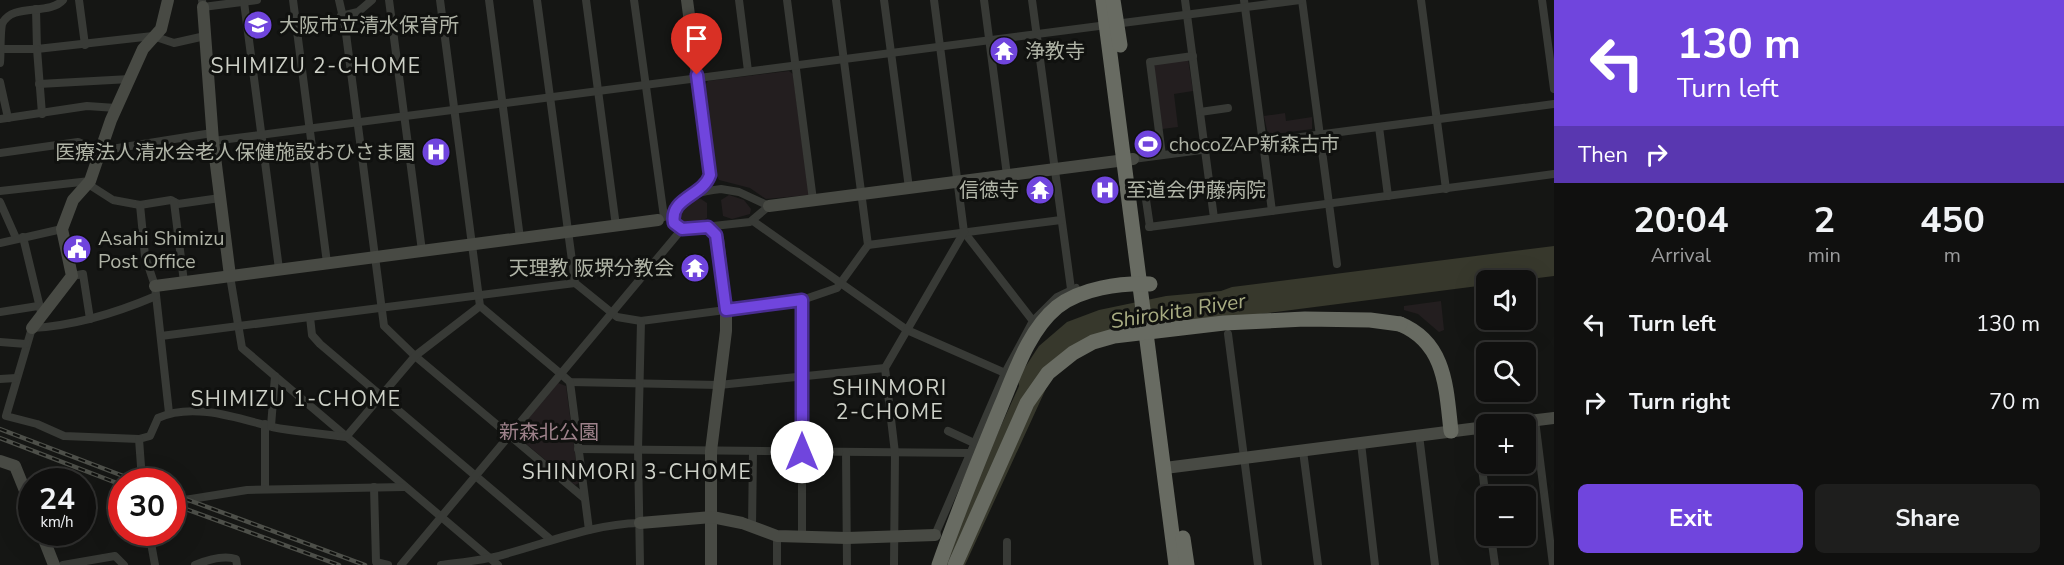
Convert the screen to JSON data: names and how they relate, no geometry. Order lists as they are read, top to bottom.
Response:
{
  "districts": [
    "SHIMIZU 2-CHOME",
    "SHINMORI 2-CHOME",
    "SHIMIZU 1-CHOME",
    "SHINMORI 3-CHOME"
  ],
  "water": ["Shirokita River"],
  "parks": ["新森北公園"],
  "places": {
    "school or university": ["大阪市立清水保育所"],
    "temple": ["浄教寺", "信徳寺", "天理教 阪堺分教会"],
    "sports": ["chocoZAP新森古市"],
    "hospital": ["医療法人清水会老人保健施設おひさま園", "至道会伊藤病院"],
    "public building": ["Asahi Shimizu Post Office"]
  },
  "page": {
    "turn": ["130 m", "Turn left"],
    "then": "Then",
    "eta": [
      "20:04",
      "Arrival",
      "2",
      "min",
      "450",
      "m"
    ],
    "map_buttons": ["+", "−"],
    "list": [
      {
        "name": "Turn left",
        "value": "130 m"
      },
      {
        "name": "Turn right",
        "value": "70 m"
      }
    ],
    "speed": "24 km/h",
    "limit": "30",
    "buttons": ["Exit", "Share"]
  }
}
